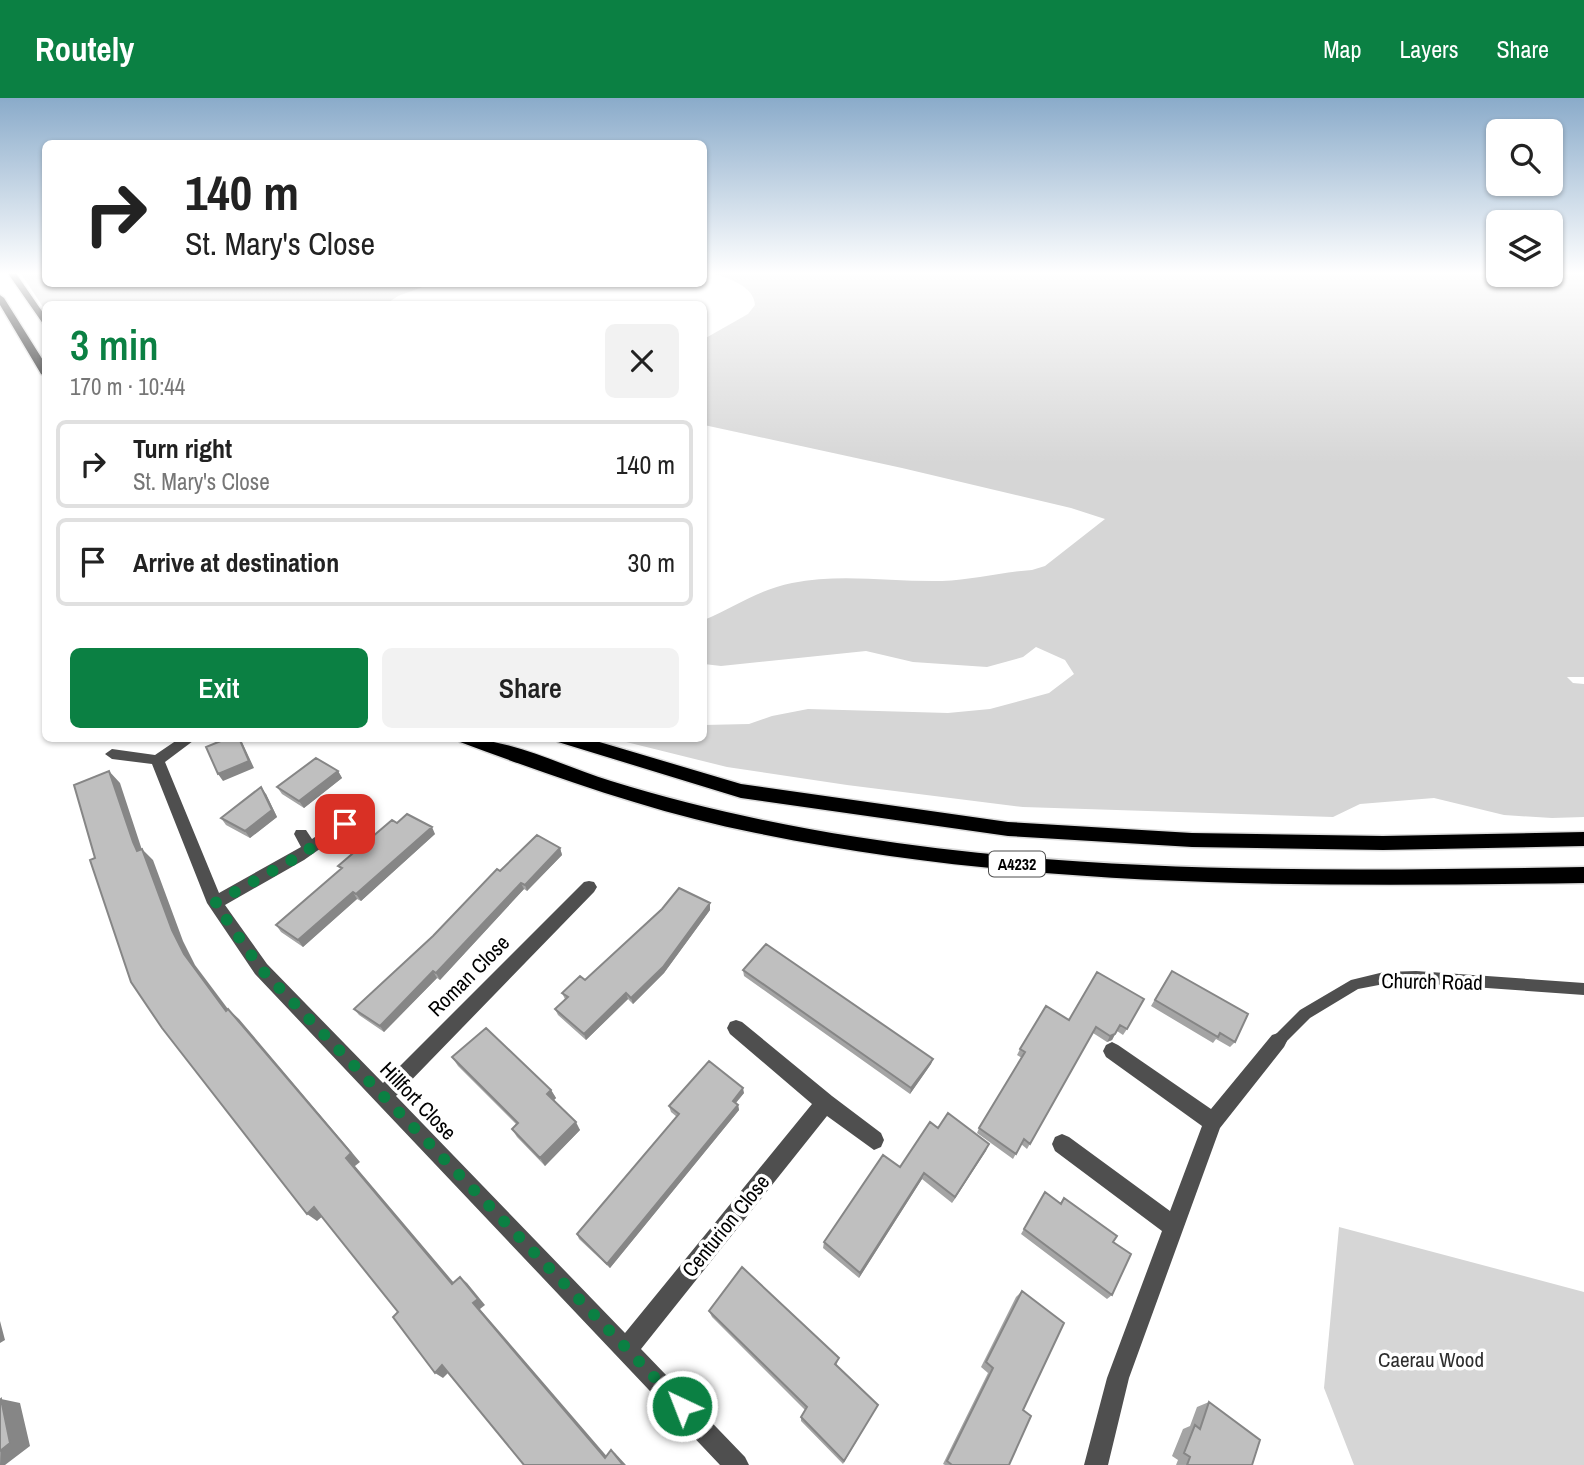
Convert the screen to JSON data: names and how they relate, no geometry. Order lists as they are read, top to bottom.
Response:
{
  "streets": {
    "main road": ["A4232"],
    "street": [
      "Roman Close",
      "Church Road",
      "Hillfort Close",
      "Centurion Close"
    ]
  },
  "crossings": [
    ["Roman Close", "Hillfort Close"],
    ["Hillfort Close", "Centurion Close"]
  ],
  "parks": ["Caerau Wood"],
  "page": {
    "header": "Routely",
    "nav": ["Map", "Layers", "Share"],
    "turn": ["140 m", "St. Mary's Close"],
    "heading": ["3 min", "170 m · 10:44"],
    "list": [
      {
        "name": "Turn right",
        "note": "St. Mary's Close",
        "value": "140 m"
      },
      {
        "name": "Arrive at destination",
        "value": "30 m"
      }
    ],
    "buttons": ["Exit", "Share"]
  }
}
